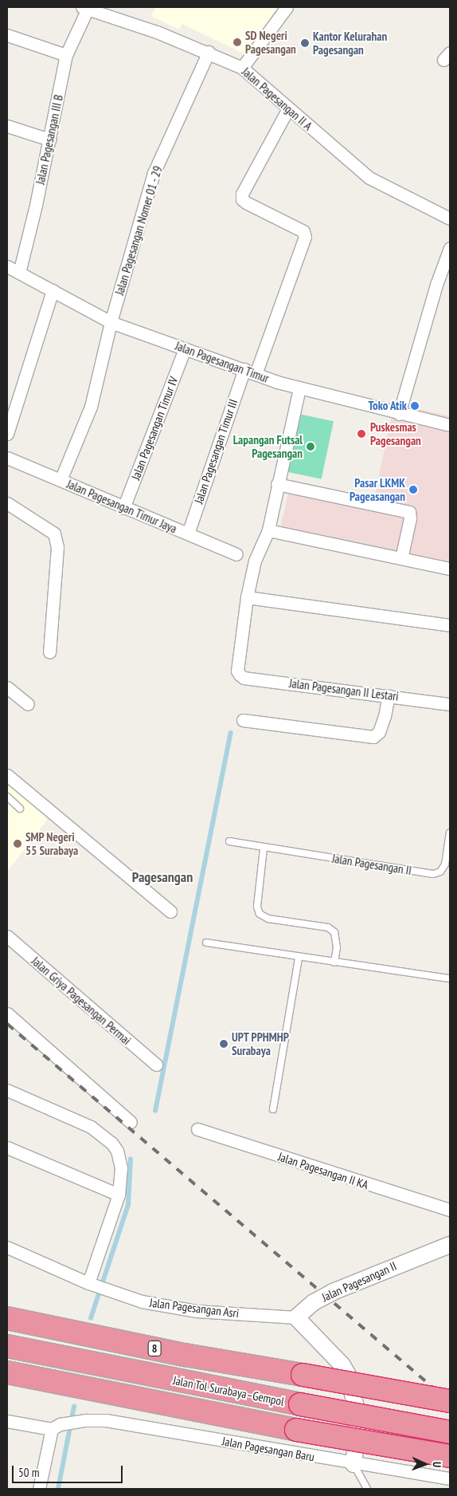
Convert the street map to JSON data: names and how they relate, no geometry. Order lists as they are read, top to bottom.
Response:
{
  "streets": {
    "highway": ["8", "Jalan Tol Surabaya–Gempol"],
    "street": [
      "Jalan Pagesangan II A",
      "Jalan Pagesangan III B",
      "Jalan Pagesangan Nomer 01 - 29",
      "Jalan Pagesangan Timur",
      "Jalan Pagesangan Timur IV",
      "Jalan Pagesangan Timur III",
      "Jalan Pagesangan Timur Jaya",
      "Jalan Pagesangan II Lestari",
      "Jalan Pagesangan II",
      "Jalan Griya Pagesangan Permai",
      "Jalan Pagesangan II KA",
      "Jalan Pagesangan Asri",
      "Jalan Pagesangan Baru"
    ]
  },
  "crossings": [
    ["Jalan Pagesangan II A", "Jalan Pagesangan III B"],
    ["Jalan Pagesangan II A", "Jalan Pagesangan Nomer 01 - 29"],
    ["Jalan Pagesangan II A", "Jalan Pagesangan Timur III"],
    ["Jalan Pagesangan III B", "Jalan Pagesangan Timur"],
    ["Jalan Pagesangan Nomer 01 - 29", "Jalan Pagesangan Timur"],
    ["Jalan Pagesangan Nomer 01 - 29", "Jalan Pagesangan Timur Jaya"],
    ["Jalan Pagesangan Timur", "Jalan Pagesangan Timur IV"],
    ["Jalan Pagesangan Timur", "Jalan Pagesangan Timur III"],
    ["Jalan Pagesangan Timur IV", "Jalan Pagesangan Timur Jaya"],
    ["Jalan Pagesangan Timur III", "Jalan Pagesangan Timur Jaya"],
    ["Jalan Pagesangan II", "Jalan Pagesangan Asri"]
  ],
  "districts": ["Pagesangan"],
  "places": [
    "SD Negeri Pagesangan",
    "Kantor Kelurahan Pagesangan",
    "Toko Atik",
    "Puskesmas Pagesangan",
    "Lapangan Futsal Pagesangan",
    "Pasar LKMK Pageasangan",
    "SMP Negeri 55 Surabaya",
    "UPT PPHMHP Surabaya"
  ],
  "scale_bar": "50 m",
  "north": "right"
}
